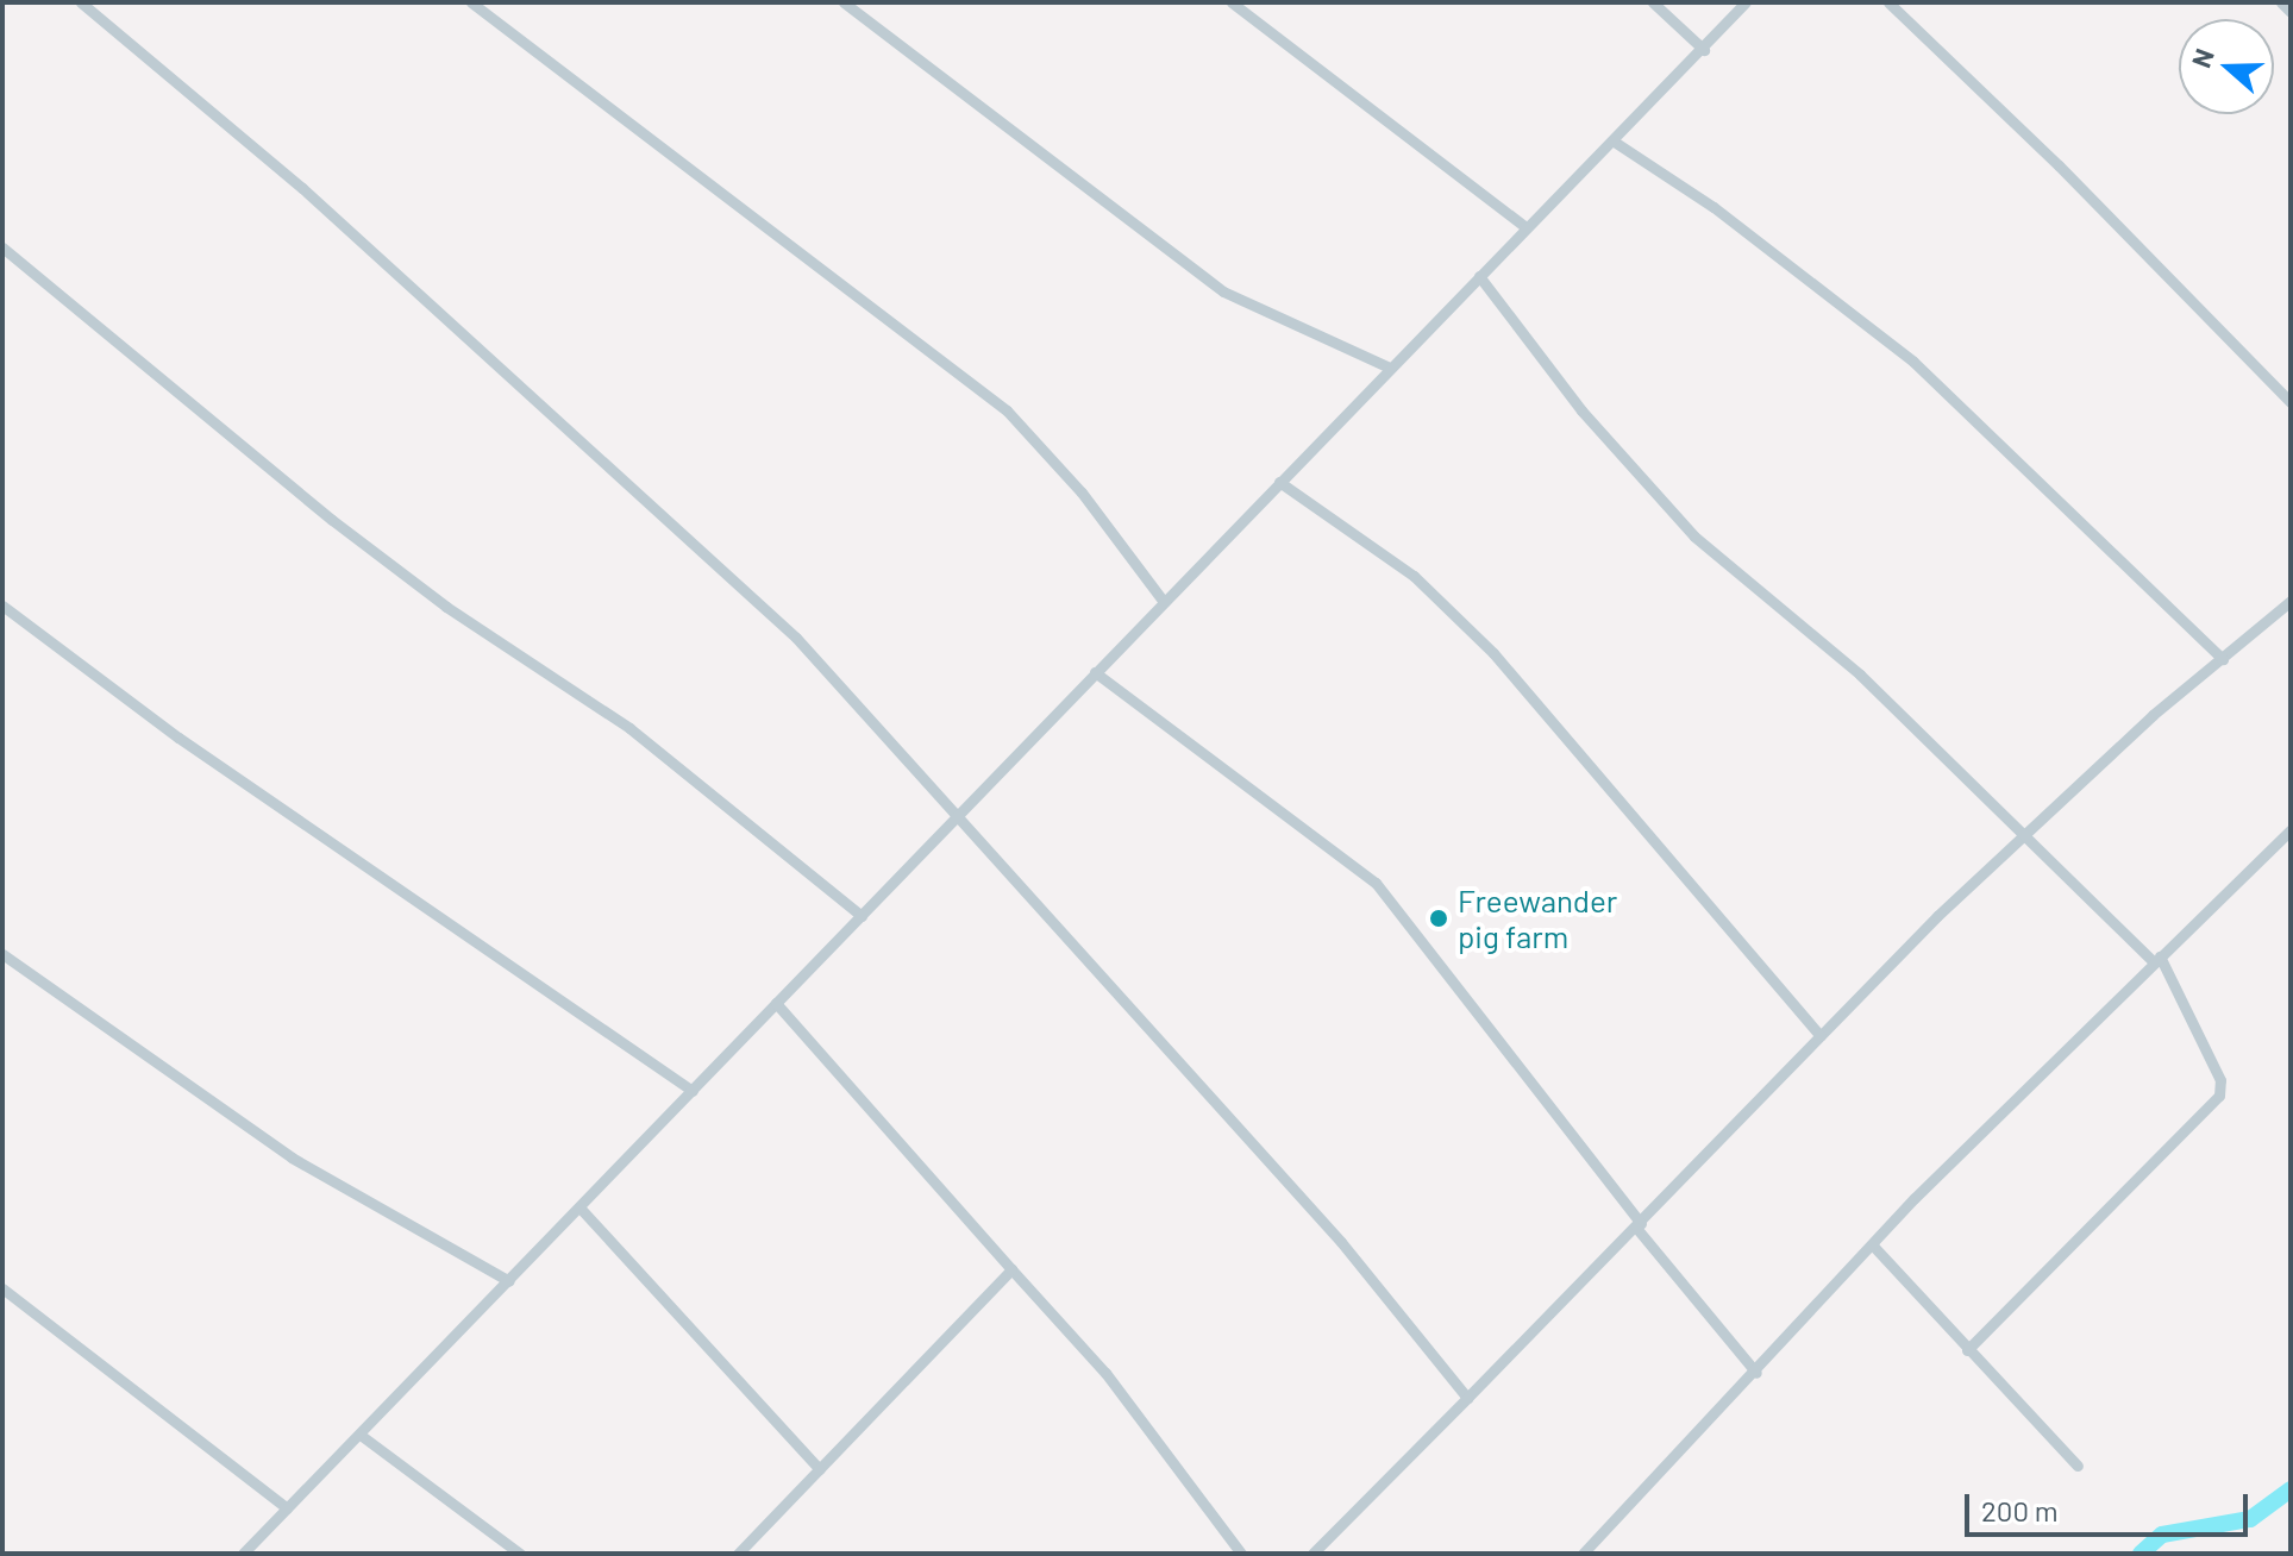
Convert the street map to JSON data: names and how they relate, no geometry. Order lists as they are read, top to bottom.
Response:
{
  "places": ["Freewander pig farm"],
  "scale_bar": "200 m",
  "north": "left"
}
